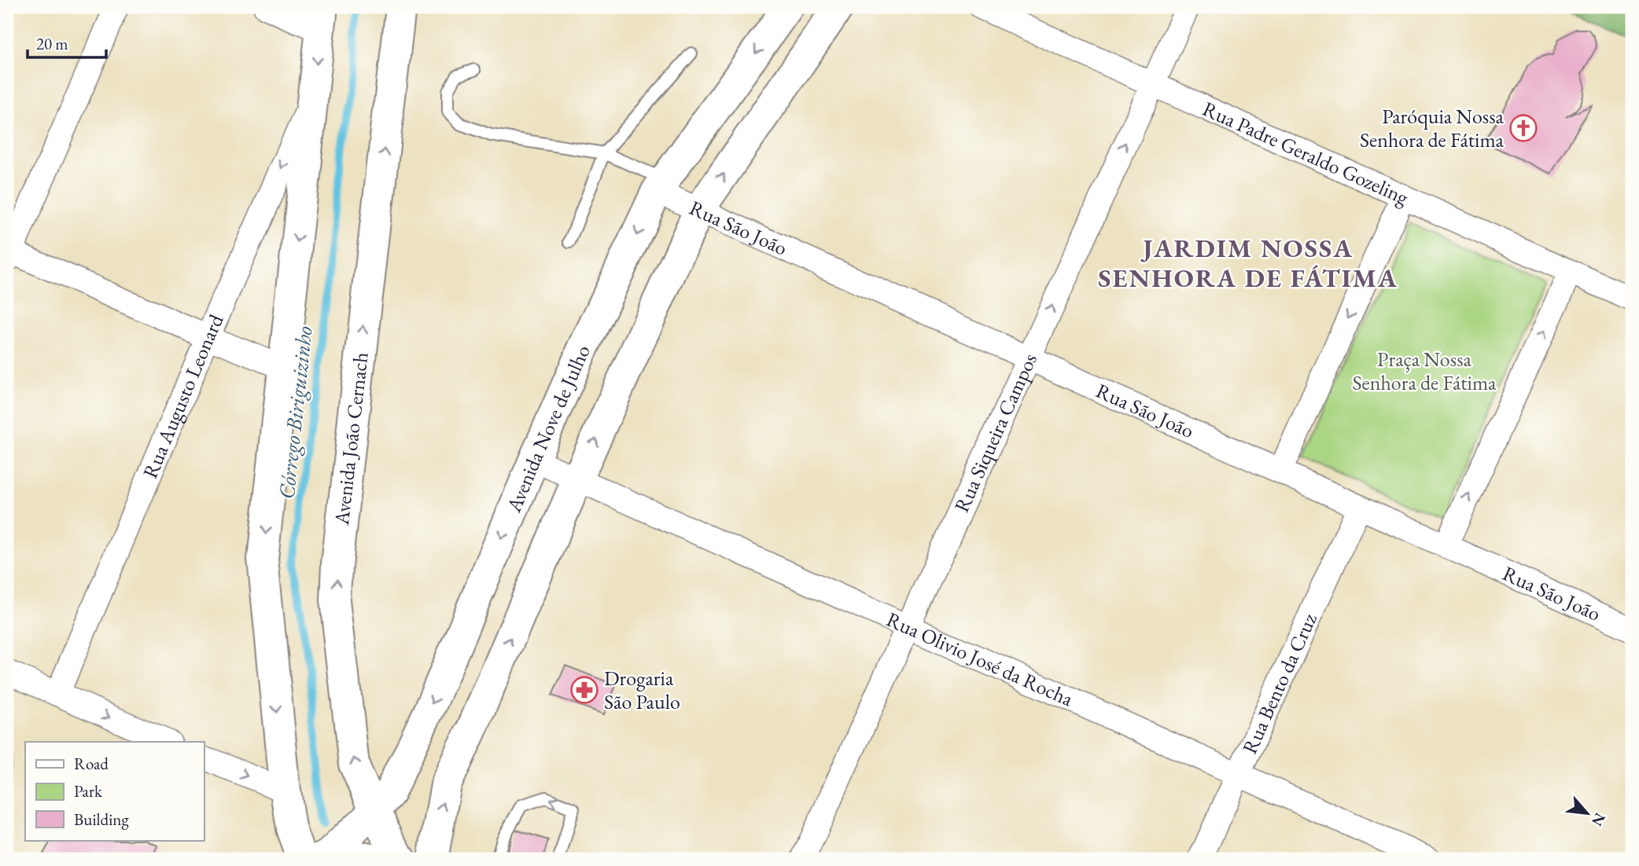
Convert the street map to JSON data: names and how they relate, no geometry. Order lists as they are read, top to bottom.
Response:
{
  "streets": {
    "main road": ["Avenida Nove de Julho", "Avenida João Cernach"],
    "street": [
      "Rua Padre Geraldo Gozeling",
      "Rua São João",
      "Rua Augusto Leonard",
      "Rua Siqueira Campos",
      "Rua Olivio José da Rocha",
      "Rua Bento da Cruz"
    ]
  },
  "crossings": [
    ["Rua Padre Geraldo Gozeling", "Rua Siqueira Campos"],
    ["Rua São João", "Avenida Nove de Julho"],
    ["Rua São João", "Rua Siqueira Campos"],
    ["Rua São João", "Rua Bento da Cruz"],
    ["Avenida Nove de Julho", "Avenida João Cernach"],
    ["Avenida Nove de Julho", "Rua Olivio José da Rocha"],
    ["Rua Siqueira Campos", "Rua Olivio José da Rocha"],
    ["Rua Olivio José da Rocha", "Rua Bento da Cruz"]
  ],
  "one_way": ["Rua Augusto Leonard"],
  "districts": ["JARDIM NOSSA SENHORA DE FÁTIMA"],
  "water": ["Córrego Biriguizinho"],
  "parks": ["Praça Nossa Senhora de Fátima"],
  "places": {
    "church": ["Paróquia Nossa Senhora de Fátima"],
    "pharmacy": ["Drogaria São Paulo"]
  },
  "legend": ["Road", "Park", "Building"],
  "scale_bar": "20 m",
  "north": "bottom right"
}
